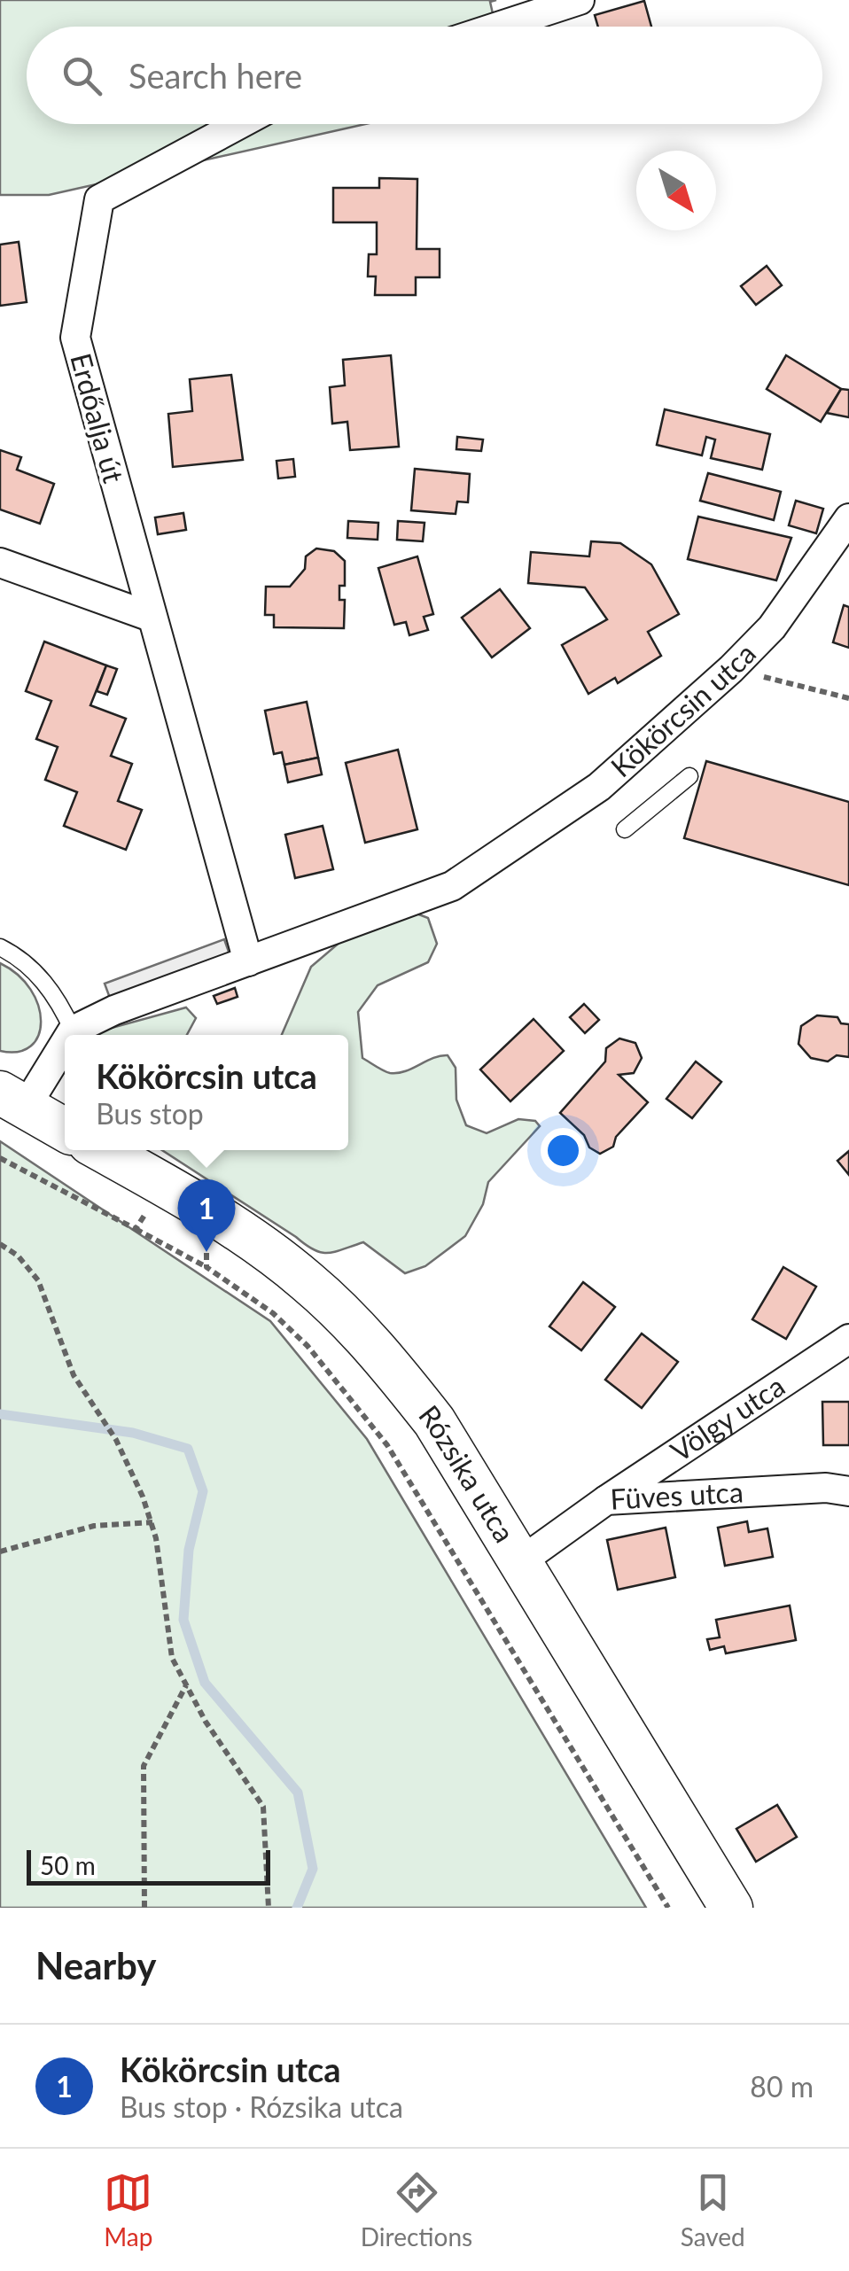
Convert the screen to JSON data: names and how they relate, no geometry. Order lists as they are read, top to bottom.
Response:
{
  "streets": {
    "main road": ["Rózsika utca"],
    "street": [
      "Erdőalja út",
      "Kökörcsin utca",
      "Völgy utca",
      "Füves utca"
    ]
  },
  "crossings": [
    ["Erdőalja út", "Kökörcsin utca"],
    ["Völgy utca", "Füves utca"],
    ["Rózsika utca", "Füves utca"]
  ],
  "scale_bar": "50 m",
  "north": "bottom right",
  "page": {
    "search": "Search here",
    "popup": ["Kökörcsin utca", "Bus stop"],
    "pins": "1",
    "scale": "50 m",
    "heading": "Nearby",
    "list": [
      {
        "mark": "1",
        "name": "Kökörcsin utca",
        "note": "Bus stop · Rózsika utca",
        "value": "80 m"
      }
    ],
    "nav": ["Map", "Directions", "Saved"]
  }
}
